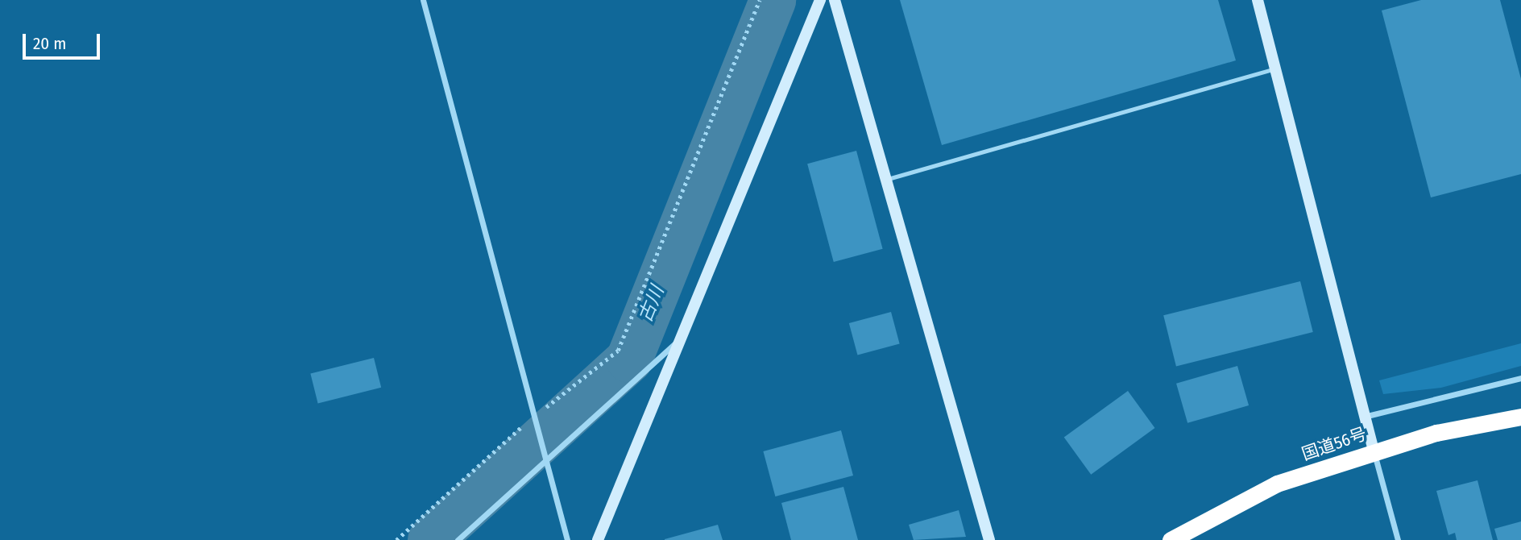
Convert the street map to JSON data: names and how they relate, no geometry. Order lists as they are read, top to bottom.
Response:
{
  "streets": {
    "highway": ["国道56号"]
  },
  "water": ["古川"],
  "scale_bar": "20 m"
}
